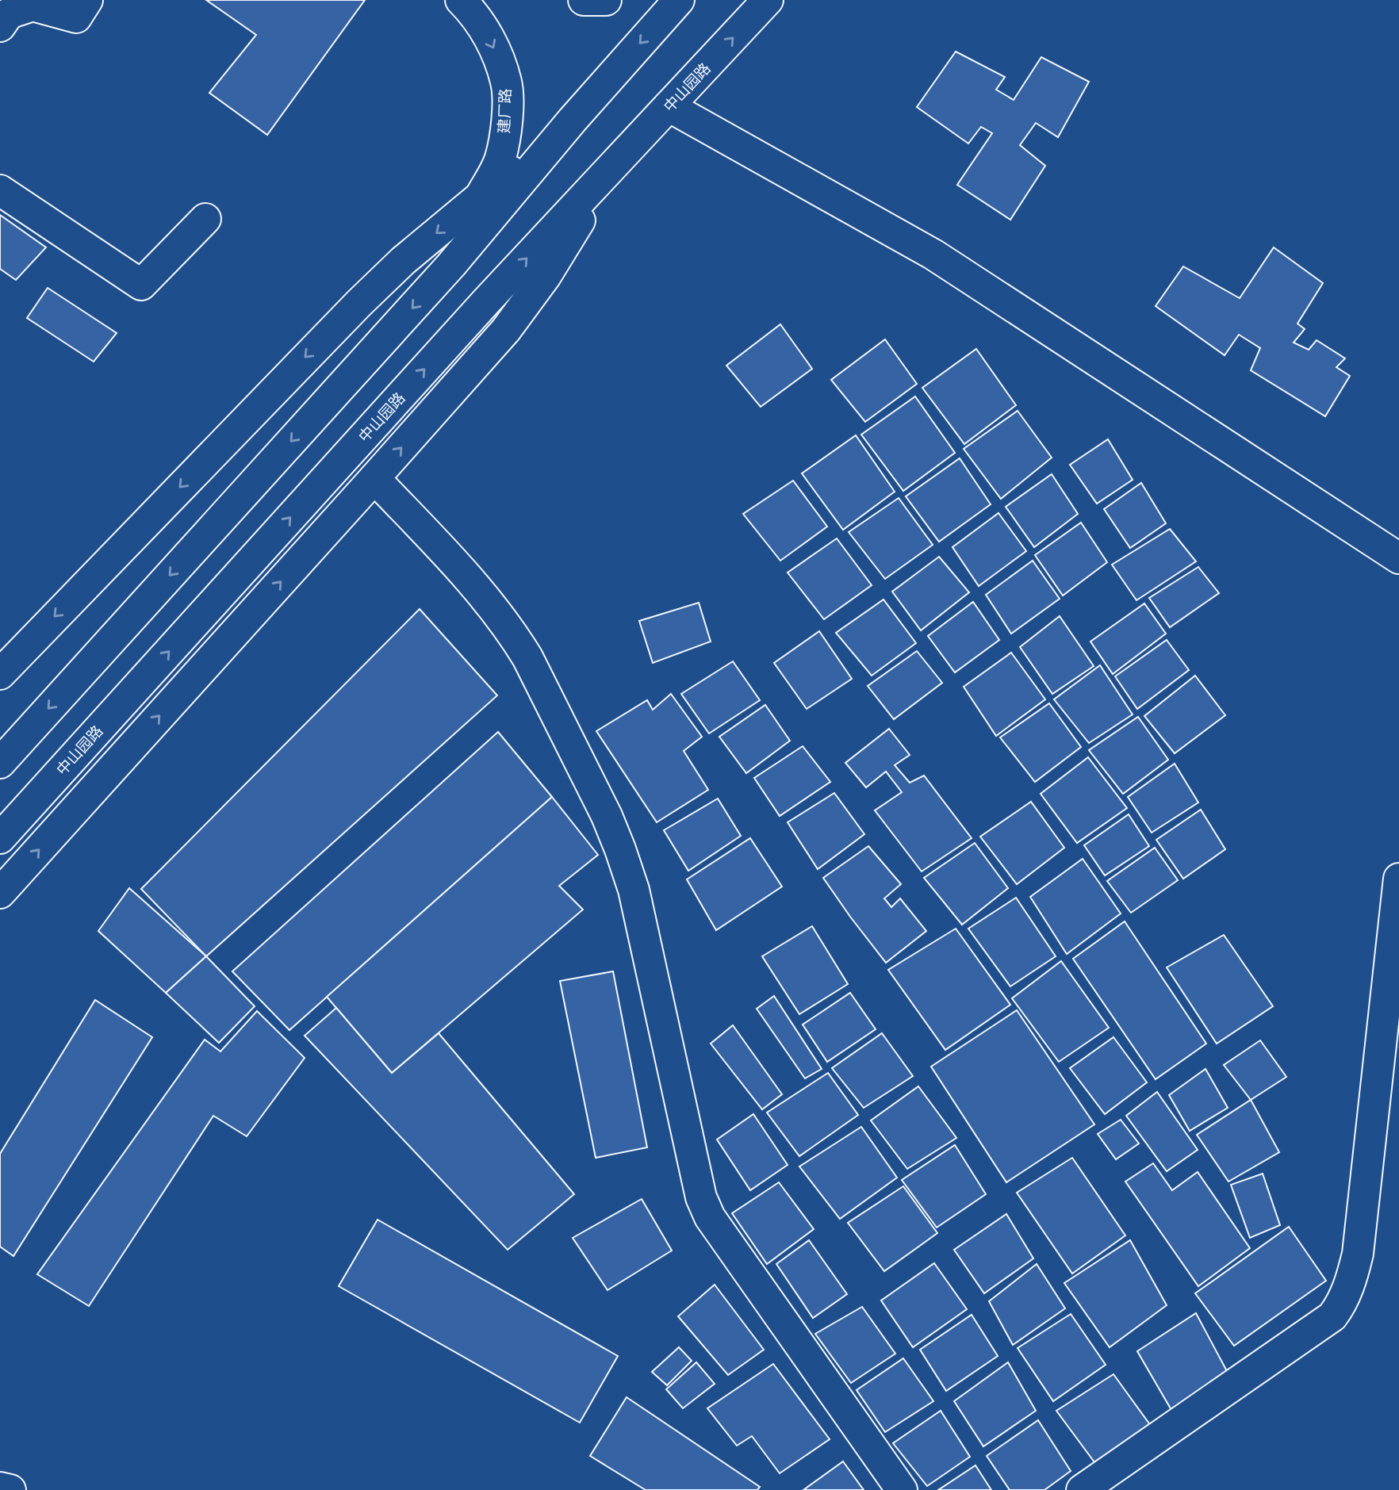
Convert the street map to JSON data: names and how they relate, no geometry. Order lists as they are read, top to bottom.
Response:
{
  "streets": {
    "main road": ["中山园路", "建厂路"]
  },
  "one_way": ["建厂路"]
}
